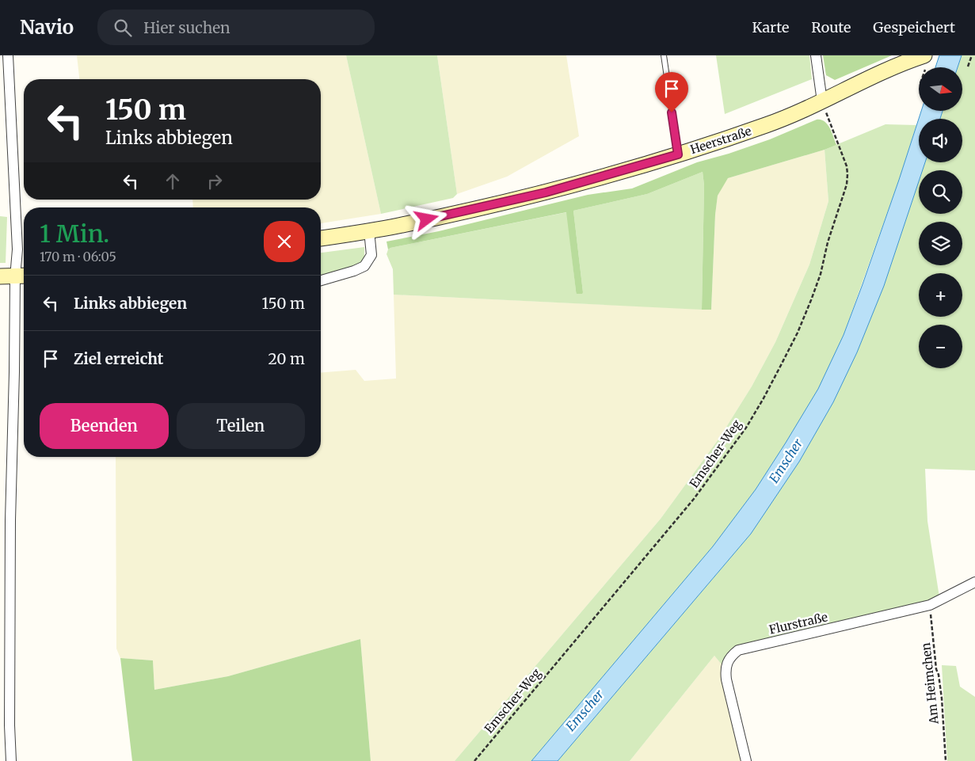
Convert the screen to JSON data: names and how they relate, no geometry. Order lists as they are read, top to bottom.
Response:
{
  "streets": {
    "main road": ["Heerstraße"],
    "street": ["Flurstraße"],
    "path": ["Emscher-Weg", "Am Heimchen"]
  },
  "crossings": [
    ["Heerstraße", "Emscher-Weg"],
    ["Flurstraße", "Am Heimchen"]
  ],
  "water": ["Emscher"],
  "north": "right",
  "page": {
    "header": "Navio",
    "search": "Hier suchen",
    "nav": ["Karte", "Route", "Gespeichert"],
    "map_buttons": ["+", "−"],
    "turn": ["150 m", "Links abbiegen"],
    "heading": ["1 Min.", "170 m · 06:05"],
    "list": [
      {
        "name": "Links abbiegen",
        "value": "150 m"
      },
      {
        "name": "Ziel erreicht",
        "value": "20 m"
      }
    ],
    "buttons": ["Beenden", "Teilen"]
  }
}
